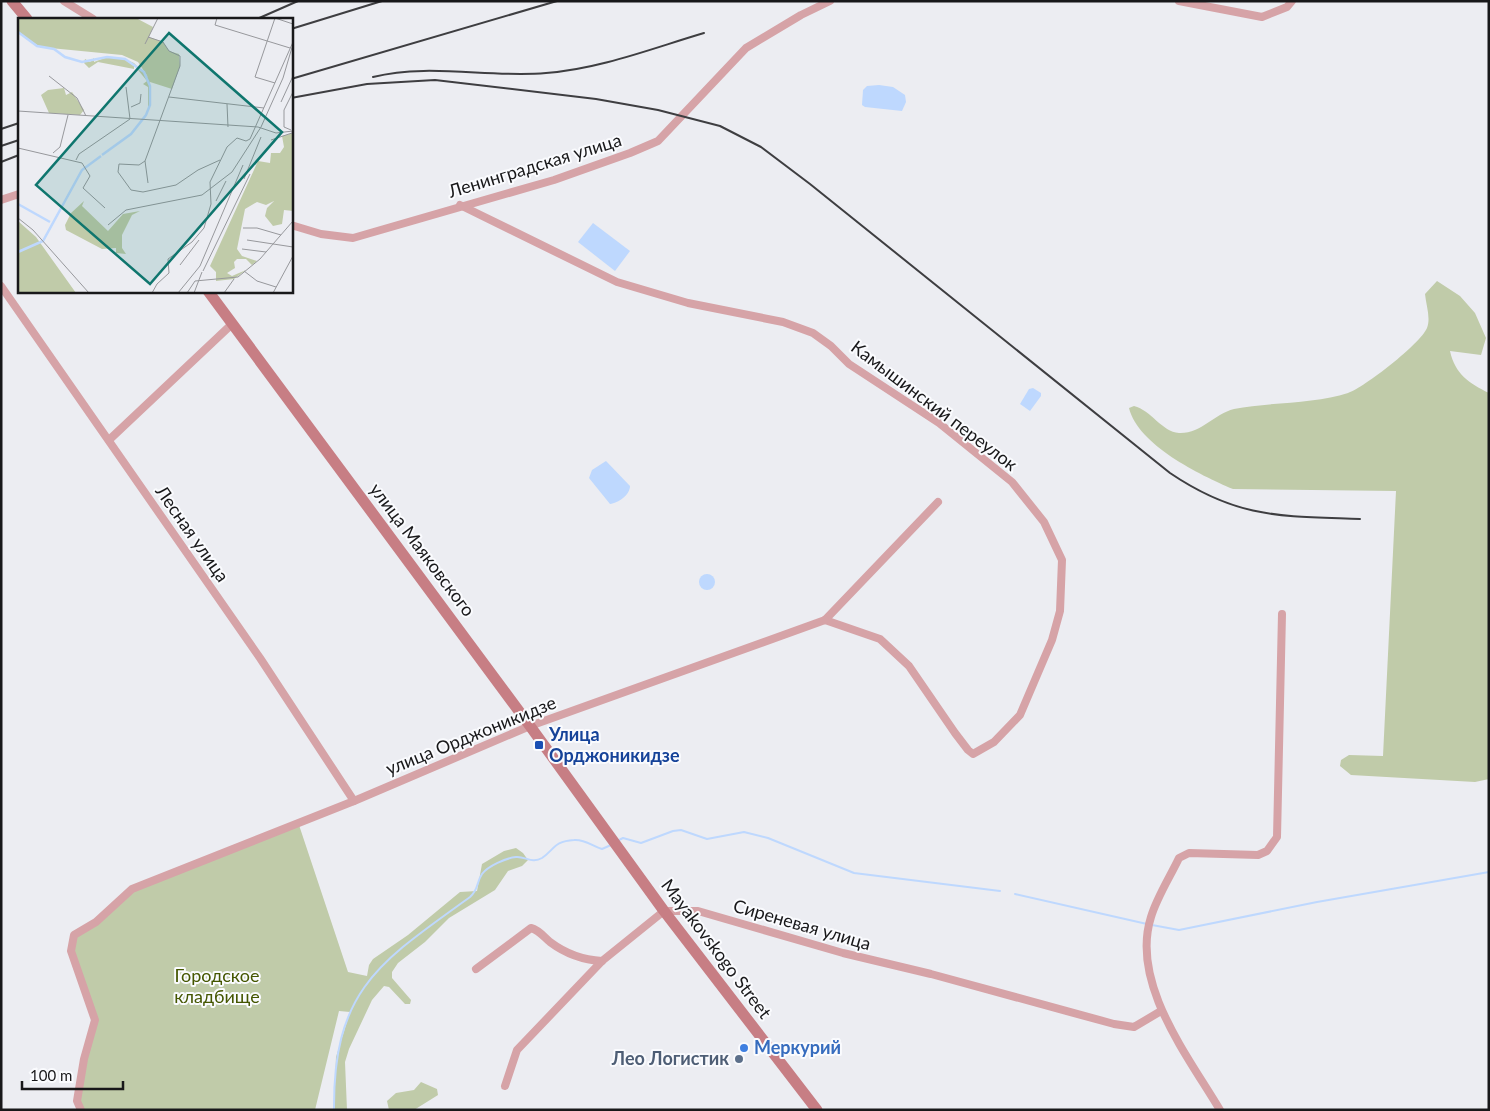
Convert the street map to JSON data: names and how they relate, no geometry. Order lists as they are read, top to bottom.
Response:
{
  "streets": {
    "street": [
      "Ленинградская улица",
      "Камышинский переулок",
      "Лесная улица",
      "улица Маяковского",
      "улица Орджоникидзе",
      "Сиреневая улица",
      "Mayakovskogo Street"
    ]
  },
  "crossings": [
    ["Ленинградская улица", "Камышинский переулок"],
    ["Камышинский переулок", "улица Орджоникидзе"],
    ["Лесная улица", "улица Орджоникидзе"],
    ["улица Маяковского", "улица Орджоникидзе"],
    ["улица Маяковского", "Mayakovskogo Street"],
    ["Сиреневая улица", "Mayakovskogo Street"]
  ],
  "parks": ["Городское кладбище"],
  "places": {
    "transit": ["Улица Орджоникидзе"],
    "other": ["Меркурий", "Лео Логистик"]
  },
  "scale_bar": "100 m"
}
